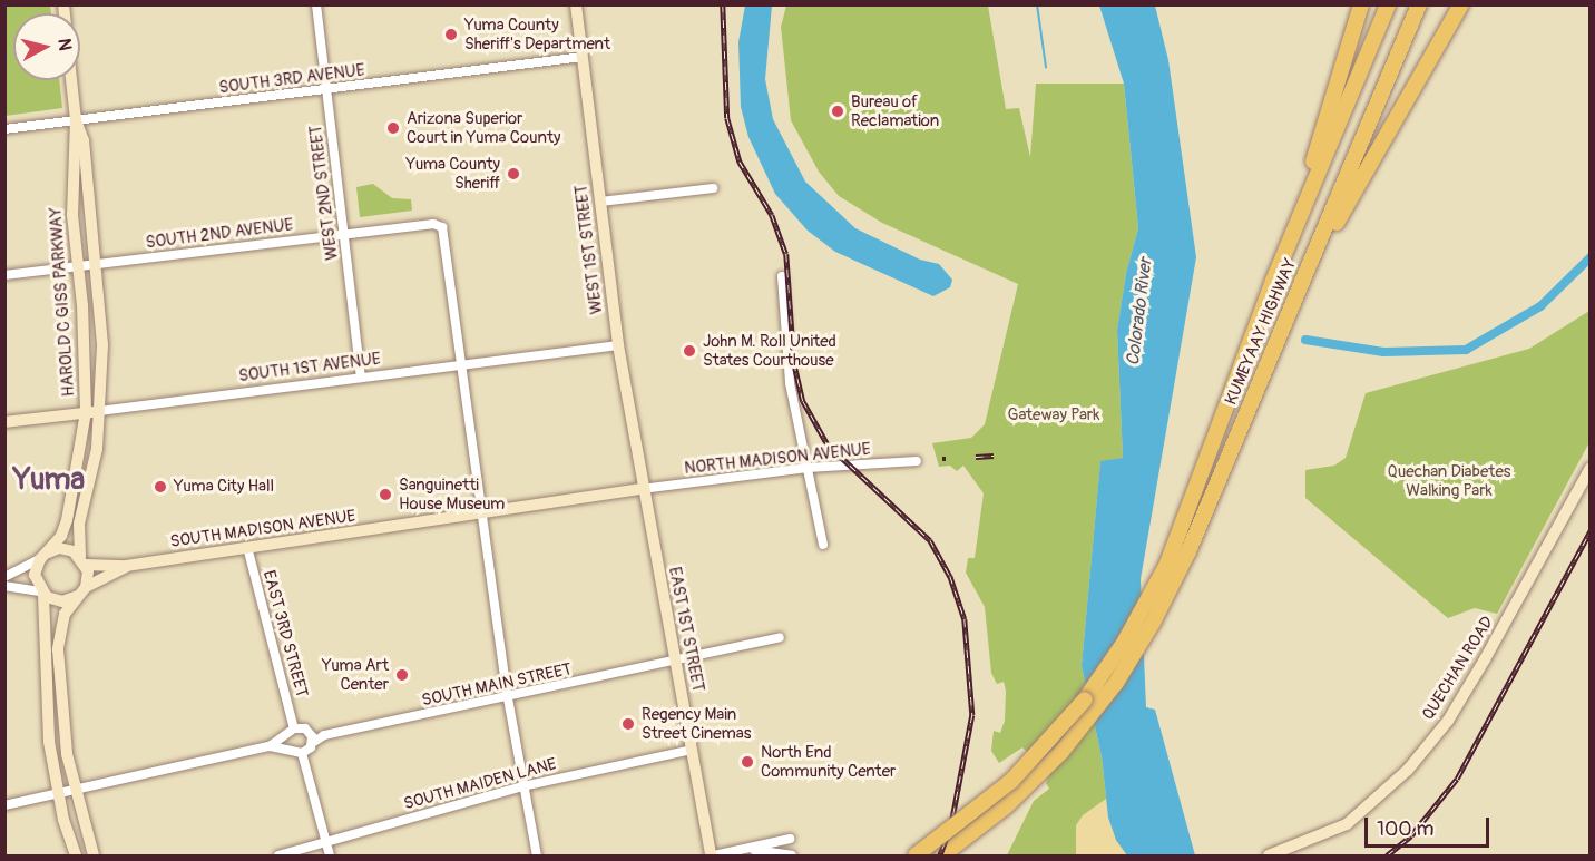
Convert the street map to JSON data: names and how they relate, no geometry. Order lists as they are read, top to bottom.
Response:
{
  "streets": {
    "highway": ["KUMEYAAY HIGHWAY"],
    "street": [
      "SOUTH 3RD AVENUE",
      "WEST 2ND STREET",
      "SOUTH 2ND AVENUE",
      "WEST 1ST STREET",
      "HAROLD C GISS PARKWAY",
      "SOUTH 1ST AVENUE",
      "NORTH MADISON AVENUE",
      "SOUTH MADISON AVENUE",
      "EAST 1ST STREET",
      "EAST 3RD STREET",
      "QUECHAN ROAD",
      "SOUTH MAIN STREET",
      "SOUTH MAIDEN LANE"
    ]
  },
  "crossings": [
    ["SOUTH 3RD AVENUE", "WEST 2ND STREET"],
    ["SOUTH 3RD AVENUE", "WEST 1ST STREET"],
    ["SOUTH 3RD AVENUE", "HAROLD C GISS PARKWAY"],
    ["WEST 2ND STREET", "SOUTH 2ND AVENUE"],
    ["WEST 2ND STREET", "SOUTH 1ST AVENUE"],
    ["SOUTH 2ND AVENUE", "HAROLD C GISS PARKWAY"],
    ["SOUTH 2ND AVENUE", "SOUTH 1ST AVENUE"],
    ["WEST 1ST STREET", "SOUTH 1ST AVENUE"],
    ["WEST 1ST STREET", "NORTH MADISON AVENUE"],
    ["WEST 1ST STREET", "SOUTH MADISON AVENUE"],
    ["WEST 1ST STREET", "EAST 1ST STREET"],
    ["HAROLD C GISS PARKWAY", "SOUTH 1ST AVENUE"],
    ["HAROLD C GISS PARKWAY", "SOUTH MADISON AVENUE"],
    ["NORTH MADISON AVENUE", "SOUTH MADISON AVENUE"],
    ["NORTH MADISON AVENUE", "EAST 1ST STREET"],
    ["SOUTH MADISON AVENUE", "EAST 1ST STREET"],
    ["SOUTH MADISON AVENUE", "EAST 3RD STREET"],
    ["EAST 1ST STREET", "SOUTH MAIN STREET"],
    ["EAST 1ST STREET", "SOUTH MAIDEN LANE"],
    ["EAST 3RD STREET", "SOUTH MAIN STREET"]
  ],
  "districts": ["Yuma"],
  "water": ["Colorado River"],
  "parks": ["Gateway Park", "Quechan Diabetes Walking Park"],
  "places": [
    "Yuma County Sheriff's Department",
    "Bureau of Reclamation",
    "Arizona Superior Court in Yuma County",
    "Yuma County Sheriff",
    "John M. Roll United States Courthouse",
    "Yuma City Hall",
    "Sanguinetti House Museum",
    "Yuma Art Center",
    "Regency Main Street Cinemas",
    "North End Community Center"
  ],
  "scale_bar": "100 m",
  "north": "right"
}
